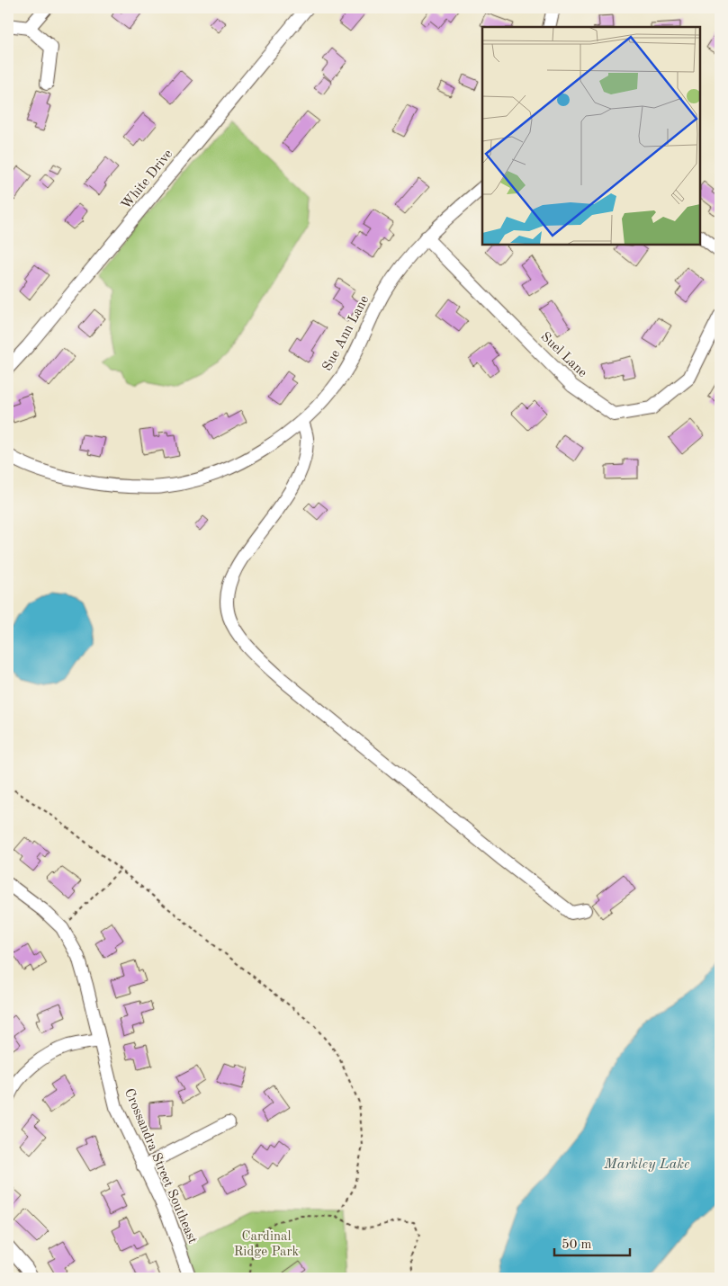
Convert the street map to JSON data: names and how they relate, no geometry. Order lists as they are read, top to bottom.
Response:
{
  "streets": {
    "street": [
      "White Drive",
      "Sue Ann Lane",
      "Suel Lane",
      "Crossandra Street Southeast"
    ]
  },
  "crossings": [
    ["Sue Ann Lane", "Suel Lane"]
  ],
  "water": ["Markley Lake"],
  "parks": ["Cardinal Ridge Park"],
  "scale_bar": "50 m"
}
